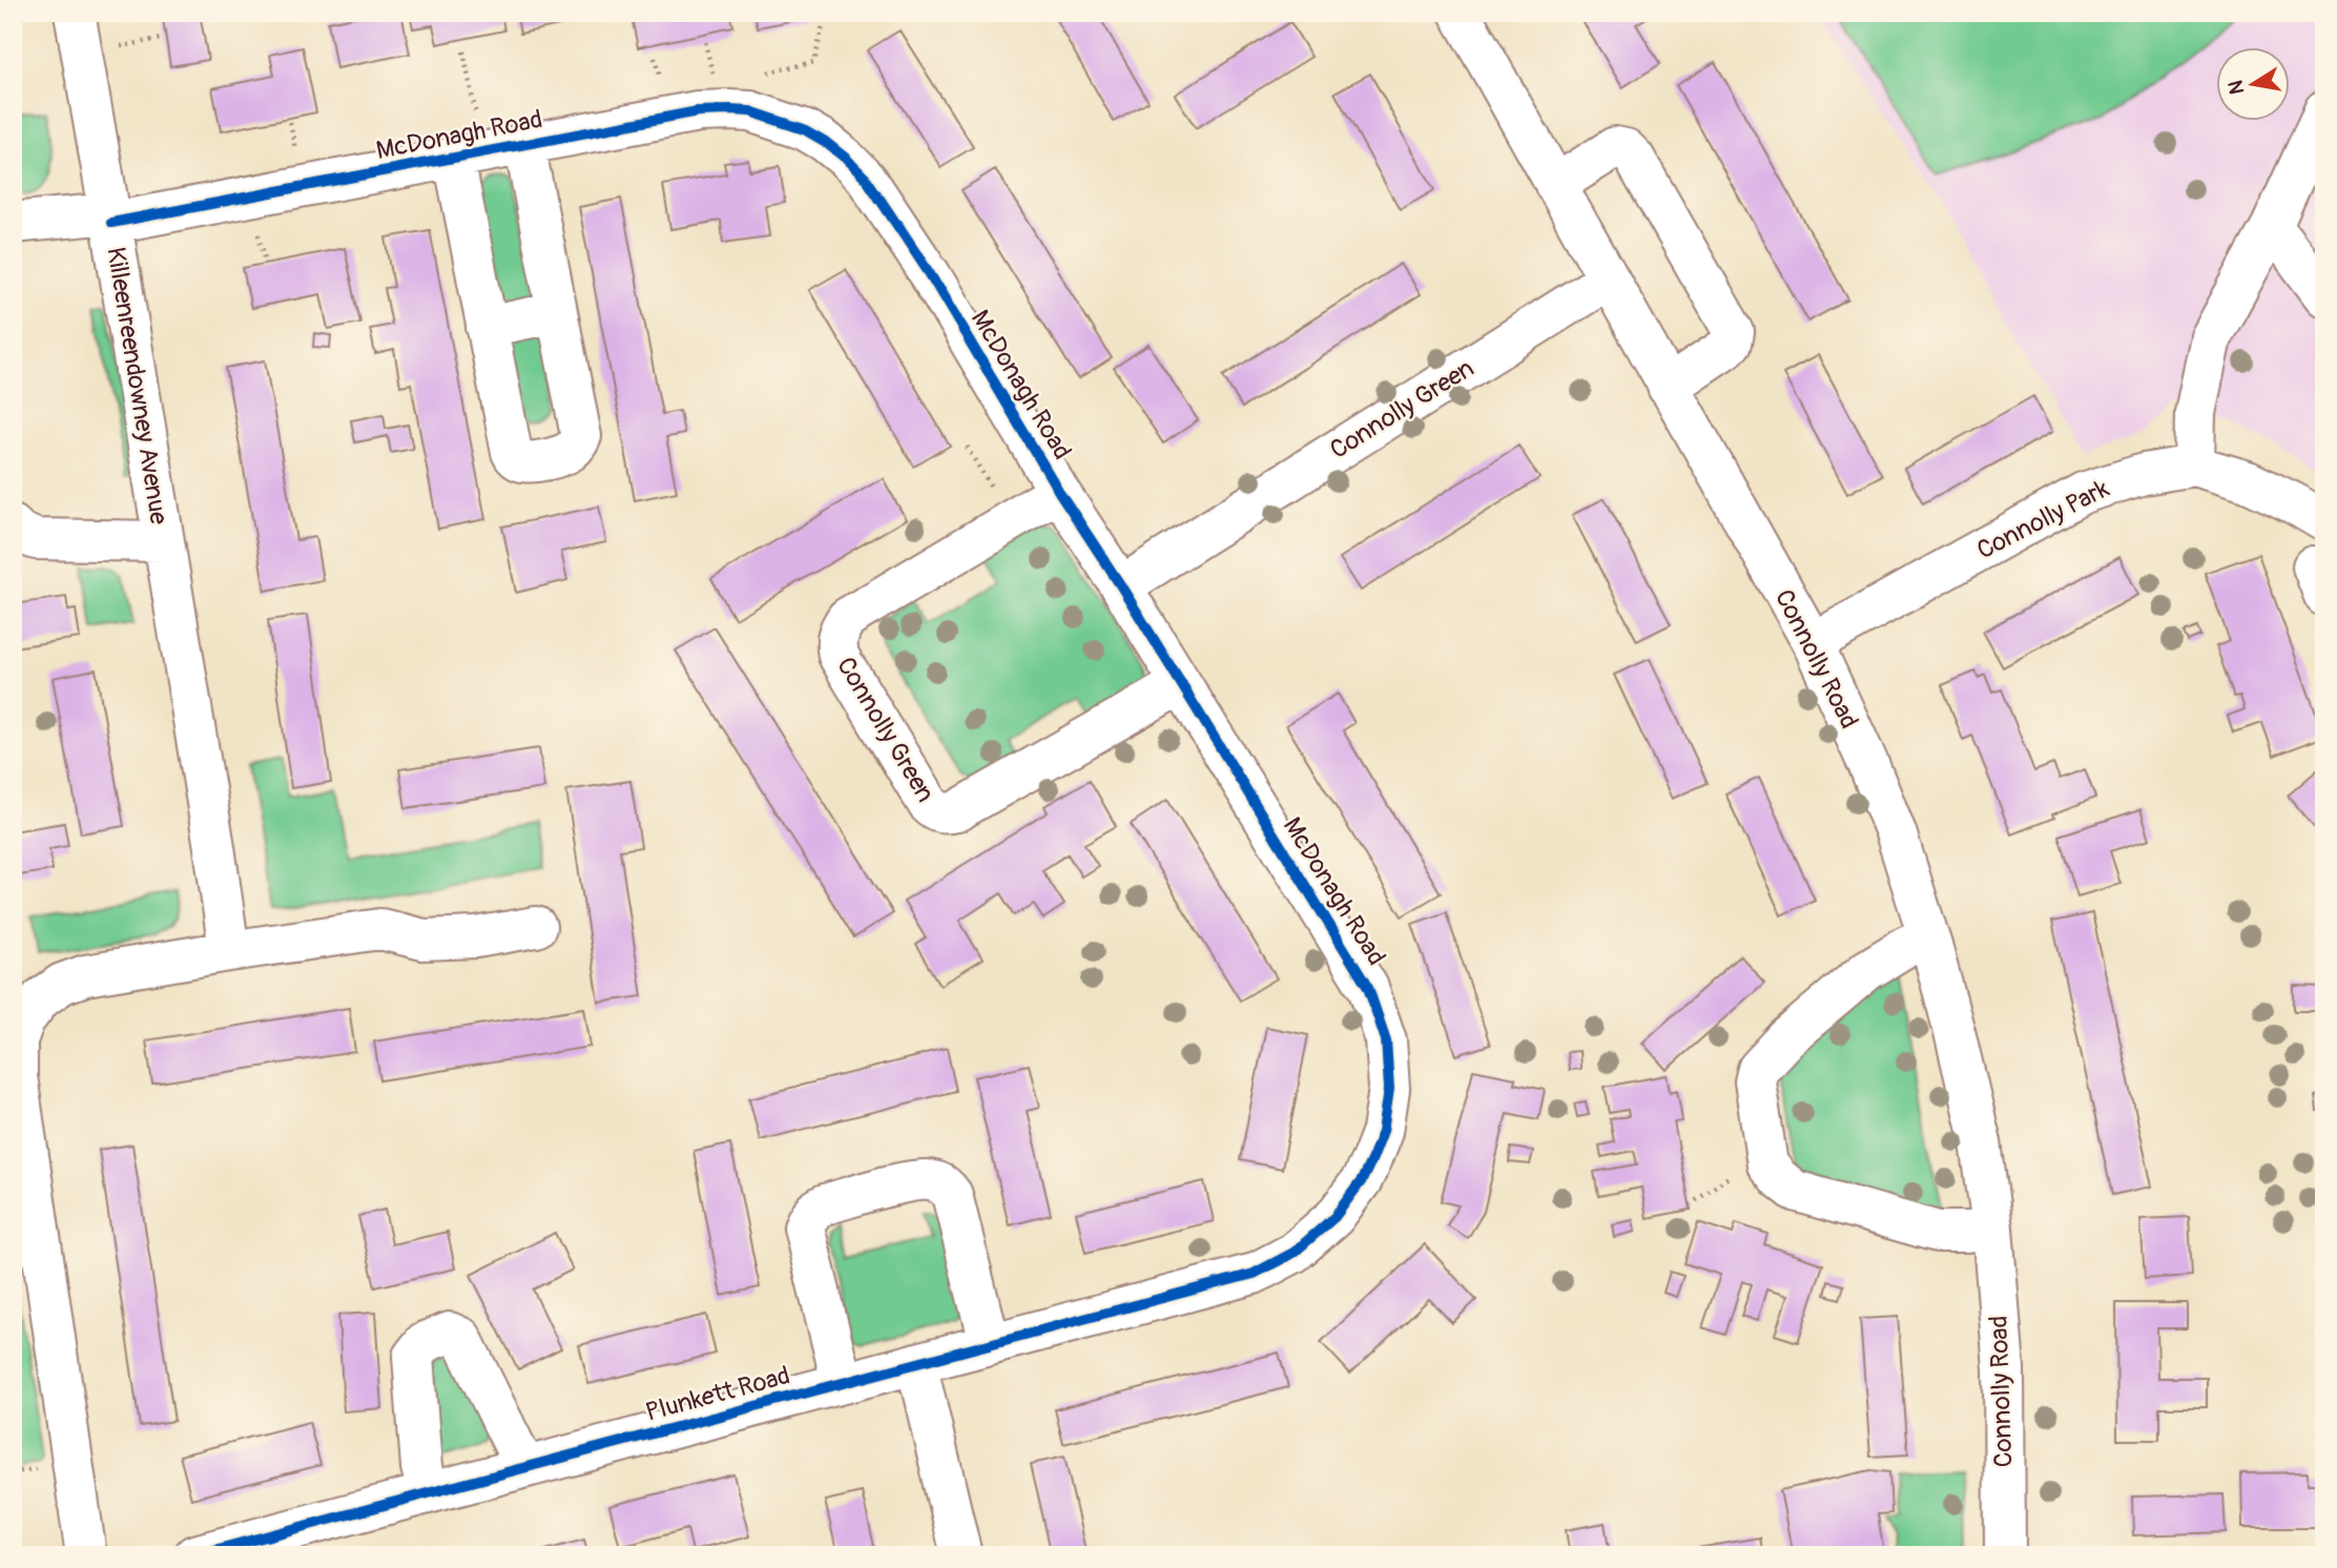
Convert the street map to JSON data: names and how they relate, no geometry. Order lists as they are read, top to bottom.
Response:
{
  "streets": {
    "street": [
      "McDonagh Road",
      "Killeenreendowney Avenue",
      "Connolly Green",
      "Connolly Park",
      "Connolly Road",
      "Plunkett Road"
    ]
  },
  "crossings": [
    ["McDonagh Road", "Killeenreendowney Avenue"],
    ["McDonagh Road", "Connolly Green"],
    ["McDonagh Road", "Plunkett Road"],
    ["Connolly Green", "Connolly Road"],
    ["Connolly Park", "Connolly Road"]
  ],
  "north": "left"
}
